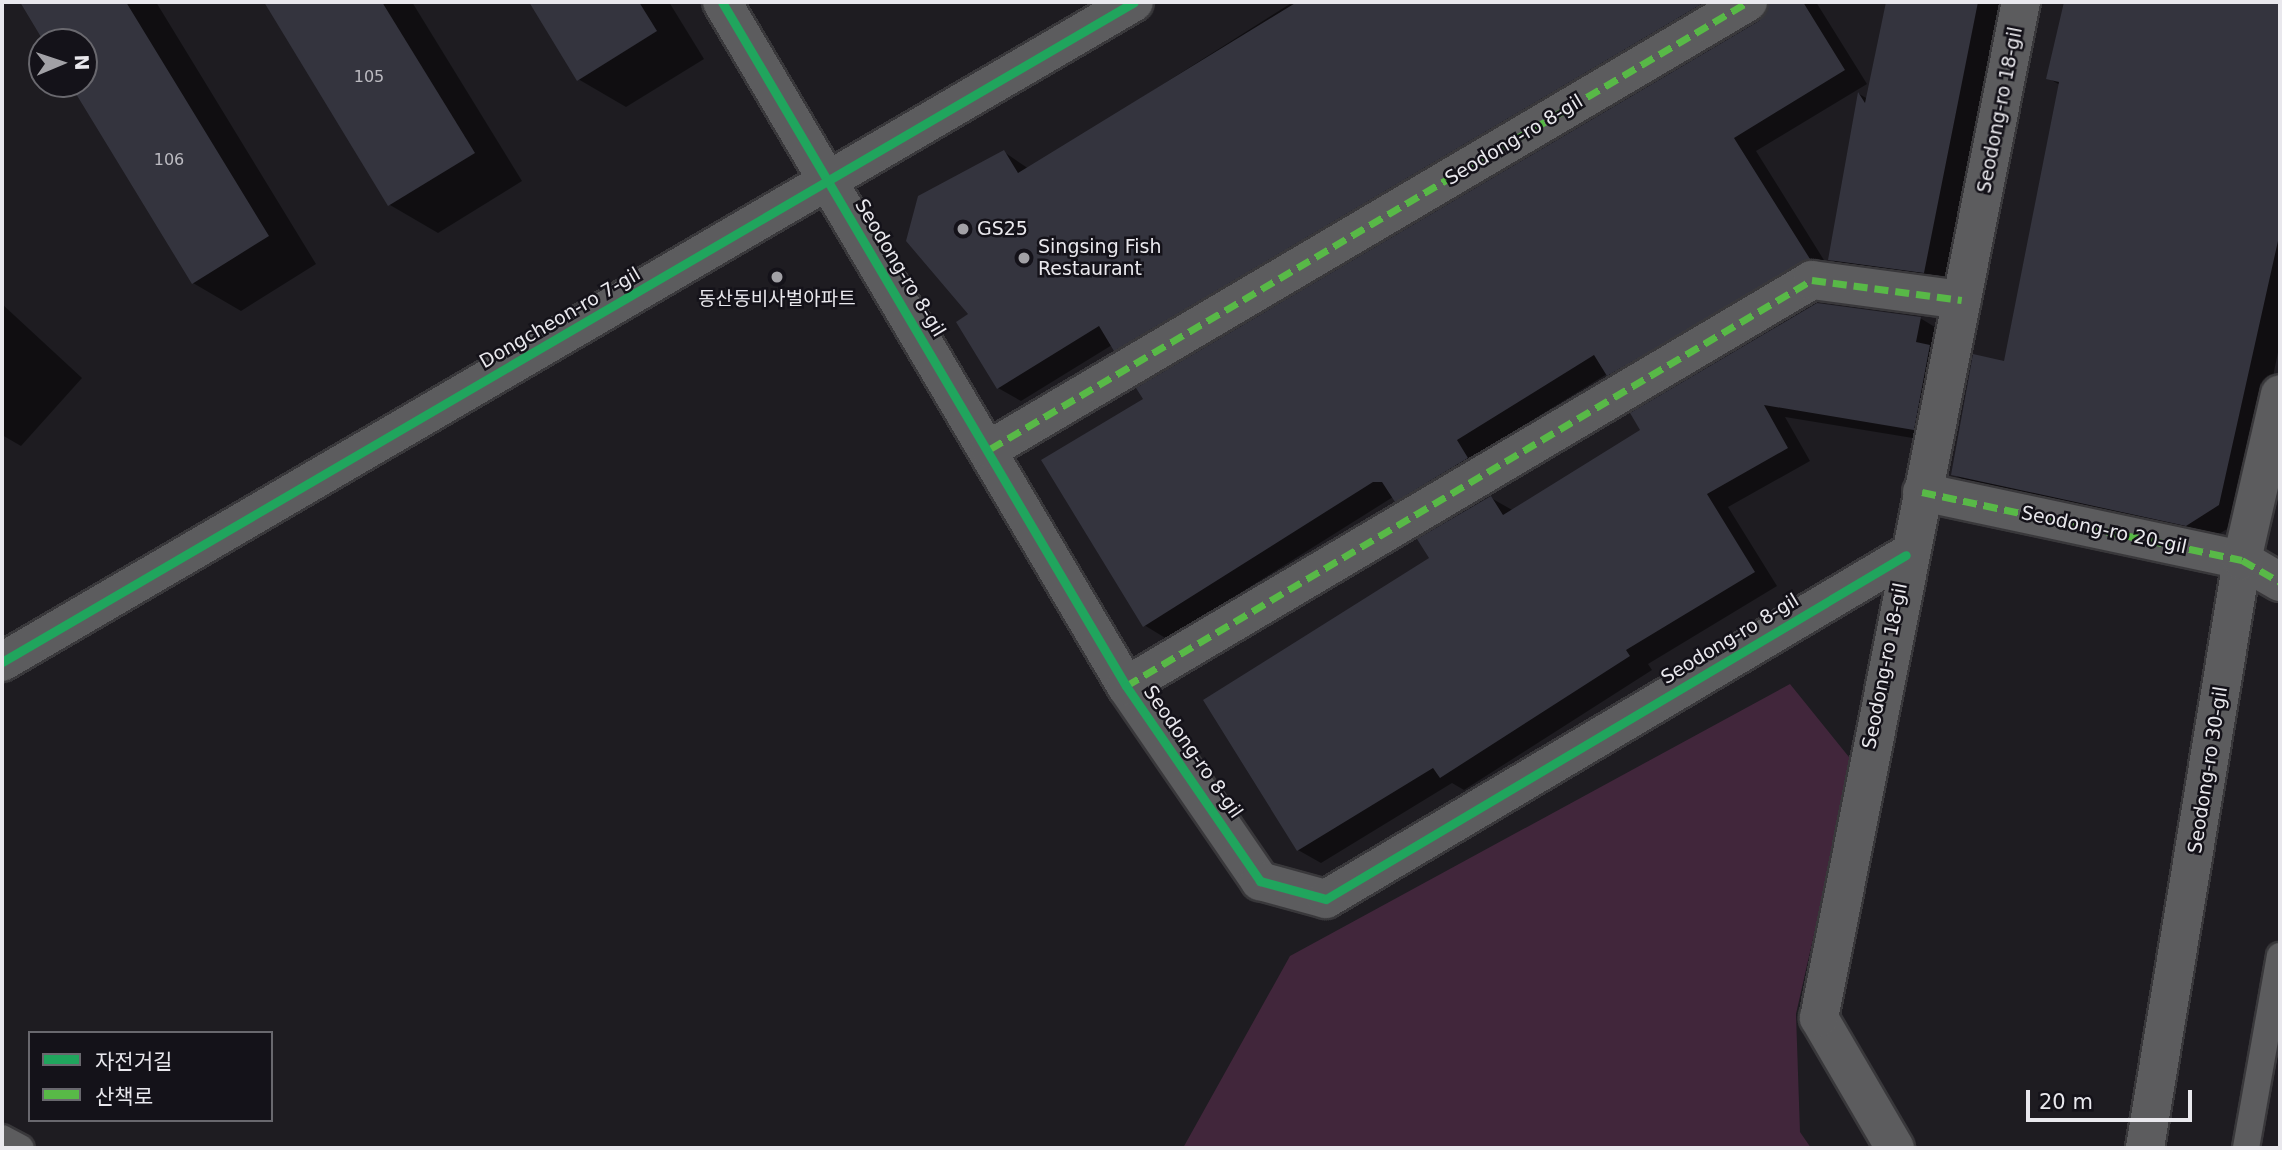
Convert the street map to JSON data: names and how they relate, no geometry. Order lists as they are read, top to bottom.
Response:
{
  "streets": {
    "street": [
      "Seodong-ro 18-gil",
      "Seodong-ro 8-gil",
      "Dongcheon-ro 7-gil",
      "Seodong-ro 20-gil",
      "Seodong-ro 30-gil"
    ]
  },
  "crossings": [
    ["Seodong-ro 18-gil", "Seodong-ro 8-gil"],
    ["Seodong-ro 18-gil", "Seodong-ro 20-gil"],
    ["Seodong-ro 8-gil", "Dongcheon-ro 7-gil"],
    ["Seodong-ro 20-gil", "Seodong-ro 30-gil"]
  ],
  "places": ["GS25", "Singsing Fish Restaurant", "동산동비사벌아파트"],
  "house_numbers": ["105", "106"],
  "legend": ["자전거길", "산책로"],
  "scale_bar": "20 m",
  "north": "right"
}
